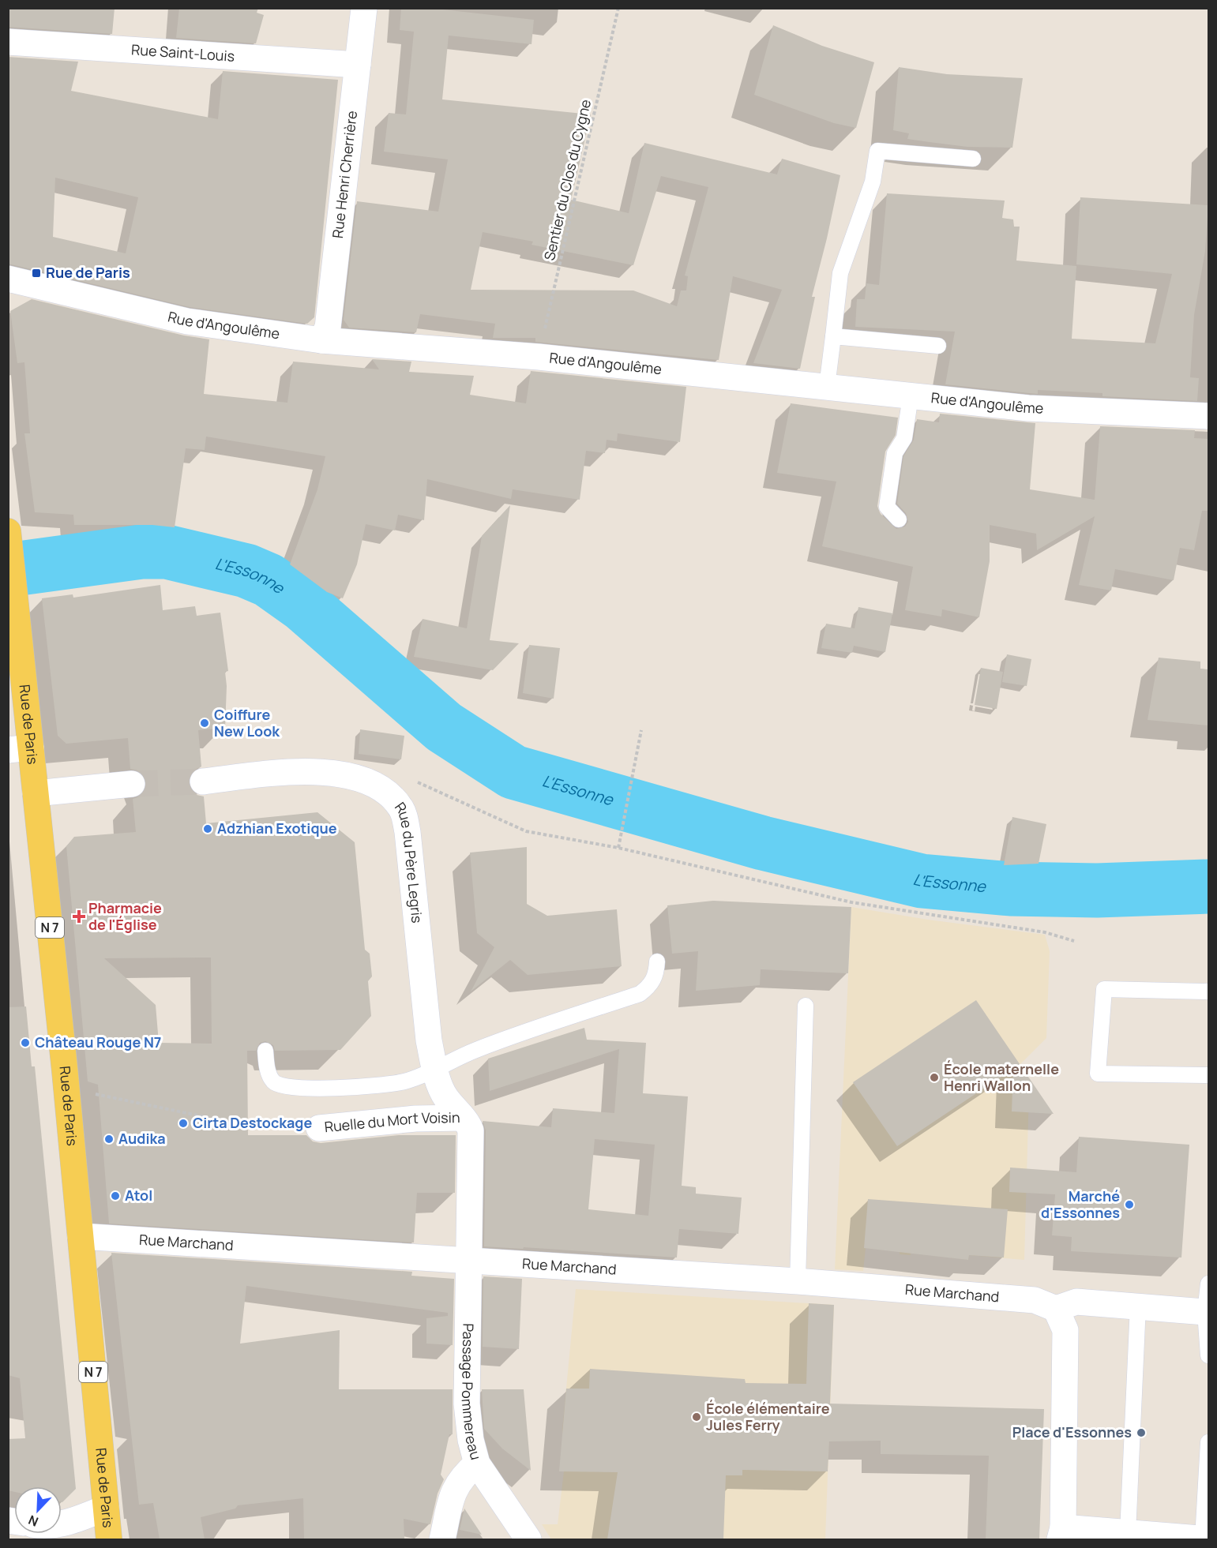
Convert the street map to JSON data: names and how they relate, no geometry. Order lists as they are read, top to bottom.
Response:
{
  "streets": {
    "main road": ["Rue de Paris", "N 7"],
    "street": [
      "Rue Saint-Louis",
      "Rue Henri Cherrière",
      "Rue d'Angoulême",
      "Rue du Père Legris",
      "Ruelle du Mort Voisin",
      "Rue Marchand",
      "Passage Pommereau"
    ],
    "path": ["Sentier du Clos du Cygne"]
  },
  "crossings": [
    ["Rue Saint-Louis", "Rue Henri Cherrière"],
    ["Rue Henri Cherrière", "Rue d'Angoulême"],
    ["Sentier du Clos du Cygne", "Rue d'Angoulême"],
    ["Rue de Paris", "Ruelle du Mort Voisin"],
    ["Rue de Paris", "Rue Marchand"],
    ["Rue du Père Legris", "Ruelle du Mort Voisin"],
    ["Ruelle du Mort Voisin", "Rue Marchand"],
    ["Ruelle du Mort Voisin", "Passage Pommereau"],
    ["Rue Marchand", "Passage Pommereau"]
  ],
  "water": ["L'Essonne"],
  "places": {
    "transit": ["Rue de Paris"],
    "other": [
      "Coiffure New Look",
      "Adzhian Exotique",
      "Château Rouge N7",
      "École maternelle Henri Wallon",
      "Cirta Destockage",
      "Audika",
      "Atol",
      "Marché d'Essonnes",
      "École élémentaire Jules Ferry",
      "Place d'Essonnes"
    ],
    "health": ["Pharmacie de l'Église"]
  },
  "north": "bottom left"
}
